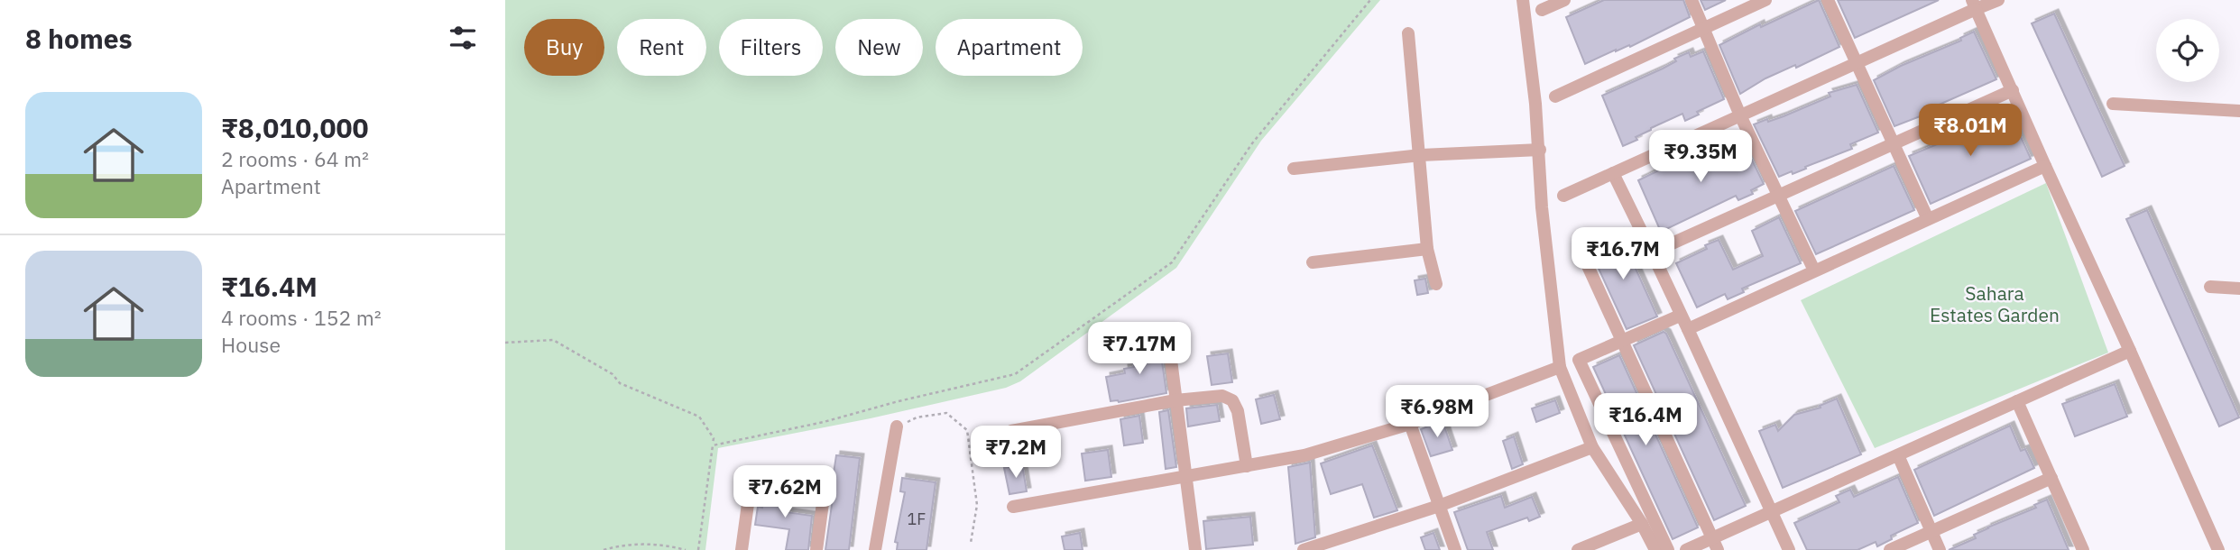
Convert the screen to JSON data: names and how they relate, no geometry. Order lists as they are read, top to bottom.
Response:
{
  "parks": ["Sahara Estates Garden"],
  "house_numbers": ["1F"],
  "page": {
    "heading": "8 homes",
    "chip": [
      "Buy",
      "Rent",
      "Filters",
      "New",
      "Apartment"
    ],
    "list": [
      {
        "name": "₹8,010,000",
        "note": "2 rooms · 64 m² · Apartment"
      },
      {
        "name": "₹16.4M",
        "note": "4 rooms · 152 m² · House"
      }
    ],
    "price": [
      "₹8.01M",
      "₹9.35M",
      "₹16.7M",
      "₹7.17M",
      "₹6.98M",
      "₹16.4M",
      "₹7.2M",
      "₹7.62M"
    ]
  }
}
